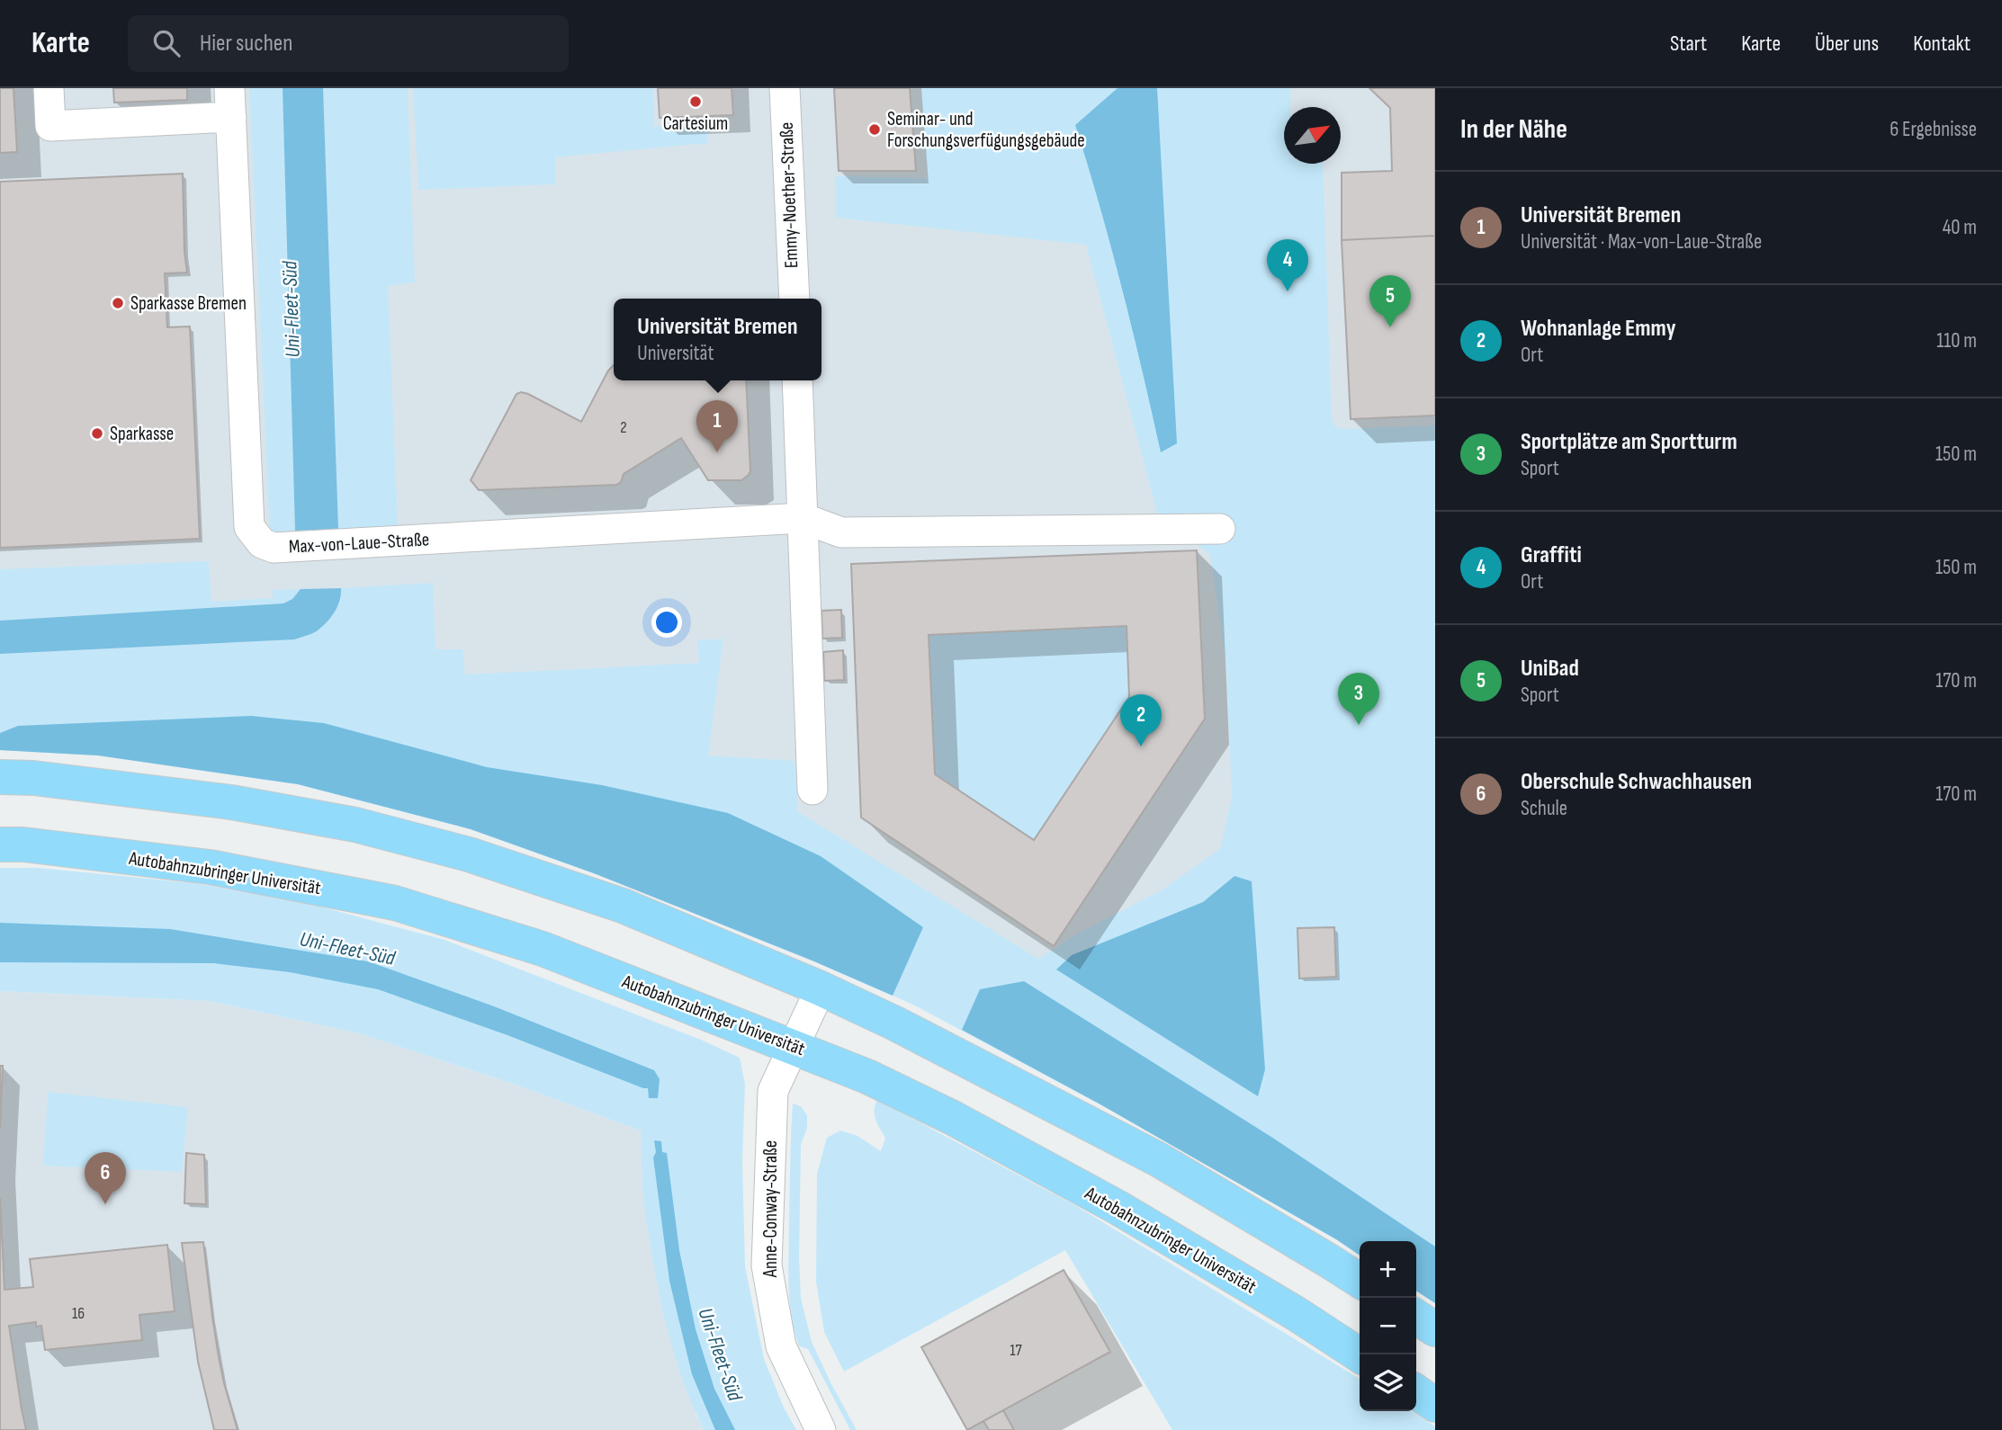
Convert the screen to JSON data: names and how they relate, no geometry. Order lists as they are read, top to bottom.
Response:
{
  "streets": {
    "main road": ["Autobahnzubringer Universität"],
    "street": ["Emmy-Noether-Straße", "Max-von-Laue-Straße", "Anne-Conway-Straße"]
  },
  "crossings": [
    ["Autobahnzubringer Universität", "Anne-Conway-Straße"]
  ],
  "water": ["Uni-Fleet-Süd"],
  "places": [
    "Cartesium",
    "Seminar- und Forschungsverfügungsgebäude",
    "Sparkasse Bremen",
    "Sparkasse"
  ],
  "house_numbers": ["2", "16", "17"],
  "north": "top right",
  "page": {
    "header": "Karte",
    "search": "Hier suchen",
    "nav": [
      "Start",
      "Karte",
      "Über uns",
      "Kontakt"
    ],
    "heading": ["In der Nähe", "6 Ergebnisse"],
    "list": [
      {
        "mark": "1",
        "name": "Universität Bremen",
        "note": "Universität · Max-von-Laue-Straße",
        "value": "40 m"
      },
      {
        "mark": "2",
        "name": "Wohnanlage Emmy",
        "note": "Ort",
        "value": "110 m"
      },
      {
        "mark": "3",
        "name": "Sportplätze am Sportturm",
        "note": "Sport",
        "value": "150 m"
      },
      {
        "mark": "4",
        "name": "Graffiti",
        "note": "Ort",
        "value": "150 m"
      },
      {
        "mark": "5",
        "name": "UniBad",
        "note": "Sport",
        "value": "170 m"
      },
      {
        "mark": "6",
        "name": "Oberschule Schwachhausen",
        "note": "Schule",
        "value": "170 m"
      }
    ],
    "pins": [
      "4",
      "5",
      "1",
      "3",
      "2",
      "6"
    ],
    "popup": ["Universität Bremen", "Universität"],
    "map_buttons": ["+", "−"]
  }
}
